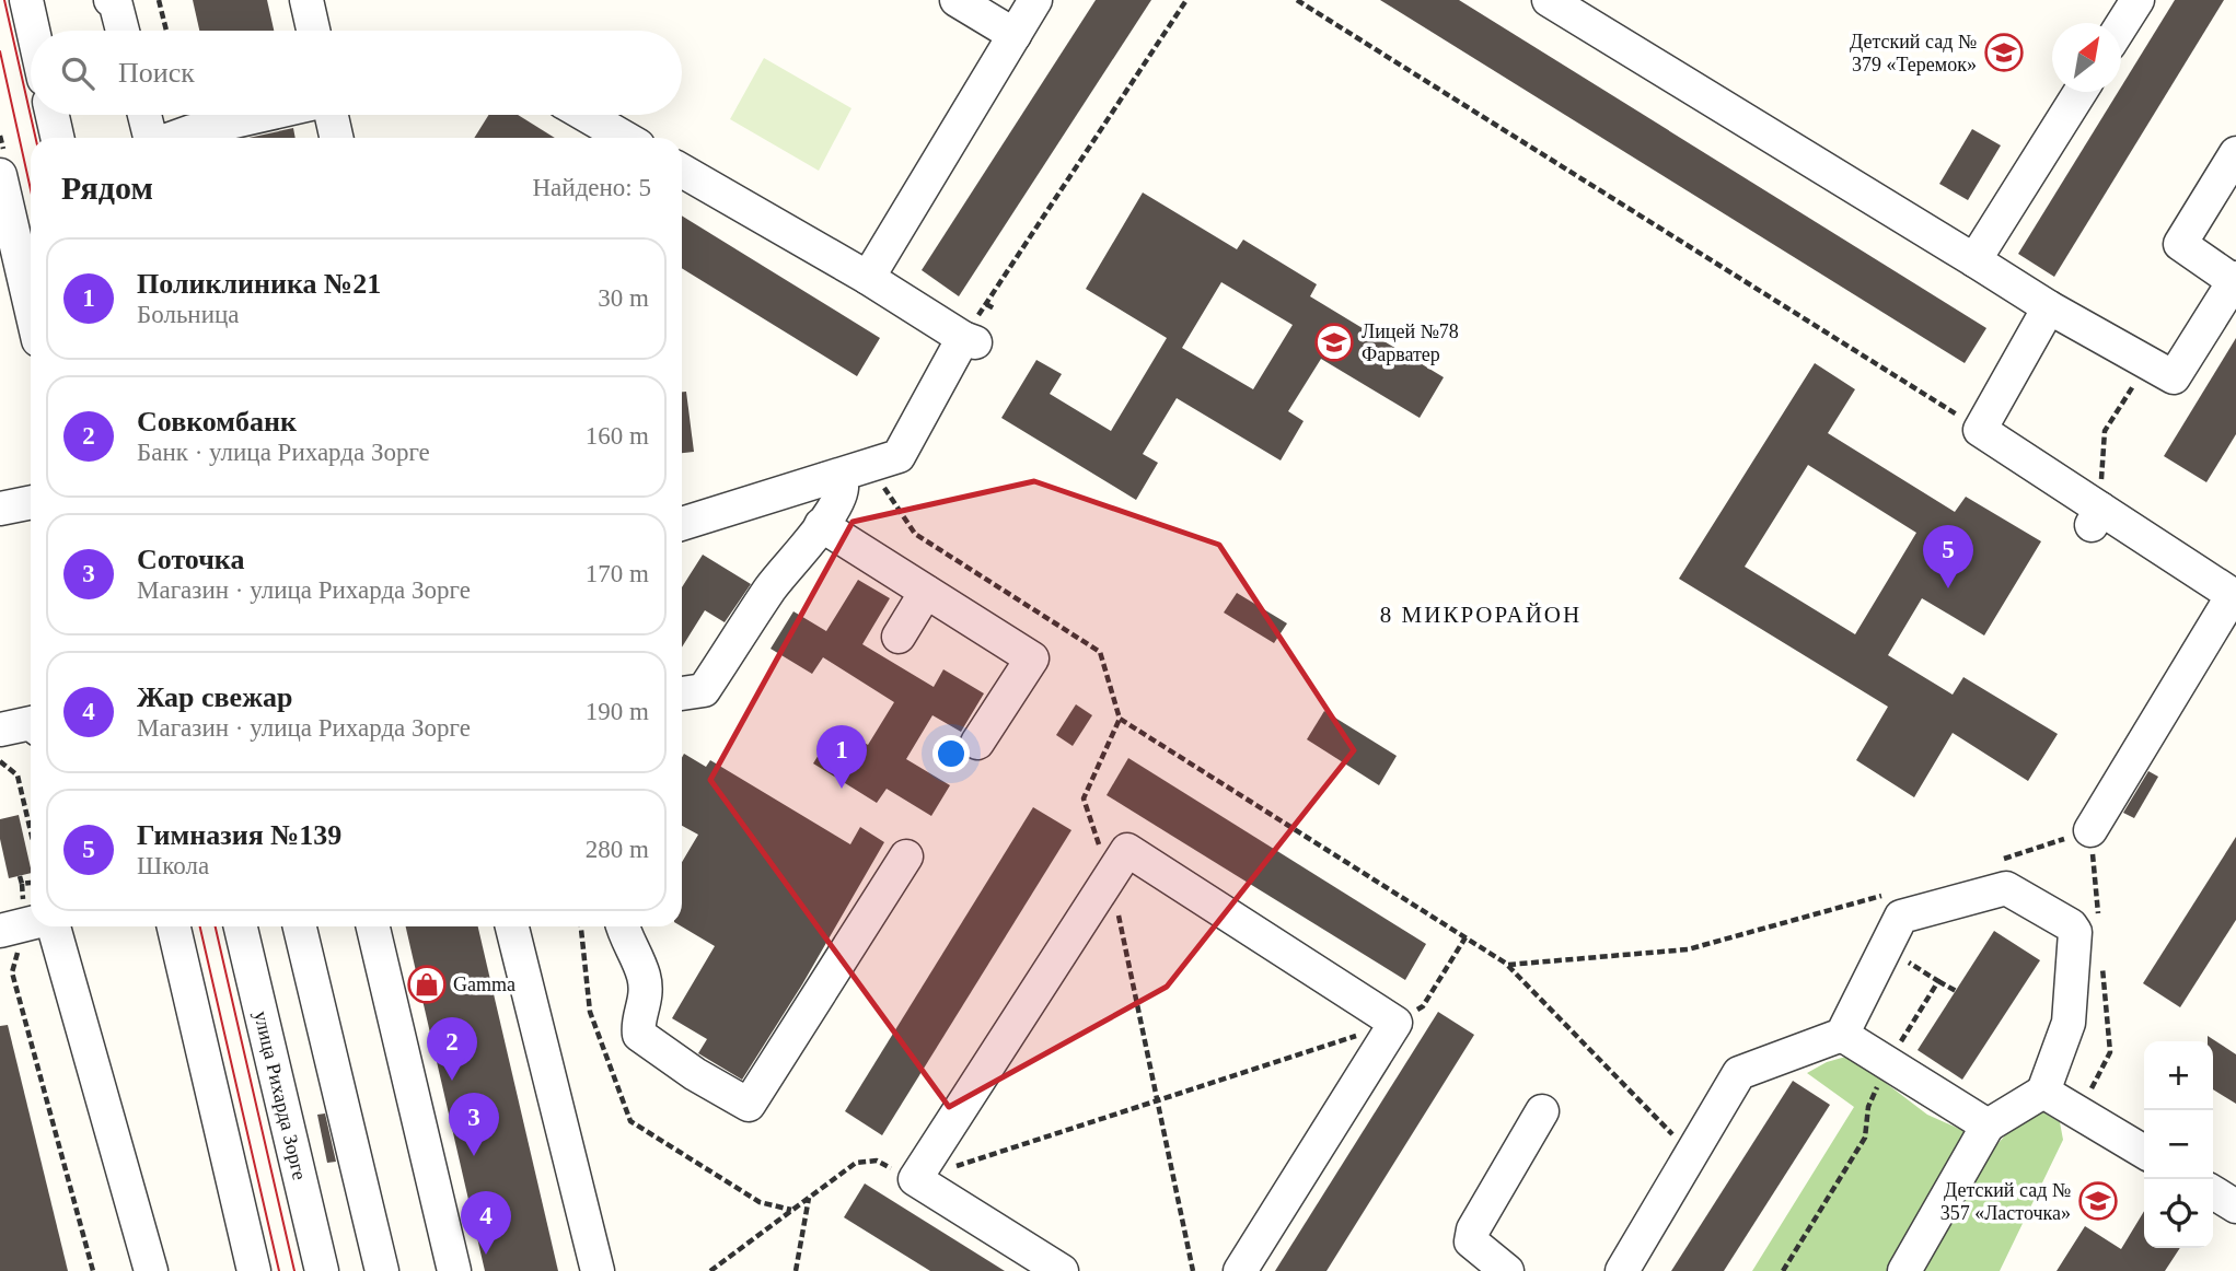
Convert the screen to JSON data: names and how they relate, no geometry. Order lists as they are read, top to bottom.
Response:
{
  "streets": {
    "street": ["улица Рихарда Зорге"]
  },
  "districts": ["8 МИКРОРАЙОН"],
  "places": {
    "school or university": ["Детский сад № 379 «Теремок»", "Лицей №78 Фарватер", "Детский сад № 357 «Ласточка»"],
    "shop": ["Gamma"]
  },
  "north": "top right",
  "page": {
    "search": "Поиск",
    "heading": ["Рядом", "Найдено: 5"],
    "list": [
      {
        "mark": "1",
        "name": "Поликлиника №21",
        "note": "Больница",
        "value": "30 m"
      },
      {
        "mark": "2",
        "name": "Совкомбанк",
        "note": "Банк · улица Рихарда Зорге",
        "value": "160 m"
      },
      {
        "mark": "3",
        "name": "Соточка",
        "note": "Магазин · улица Рихарда Зорге",
        "value": "170 m"
      },
      {
        "mark": "4",
        "name": "Жар свежар",
        "note": "Магазин · улица Рихарда Зорге",
        "value": "190 m"
      },
      {
        "mark": "5",
        "name": "Гимназия №139",
        "note": "Школа",
        "value": "280 m"
      }
    ],
    "pins": [
      "5",
      "1",
      "2",
      "3",
      "4"
    ],
    "map_buttons": ["+", "−"]
  }
}
